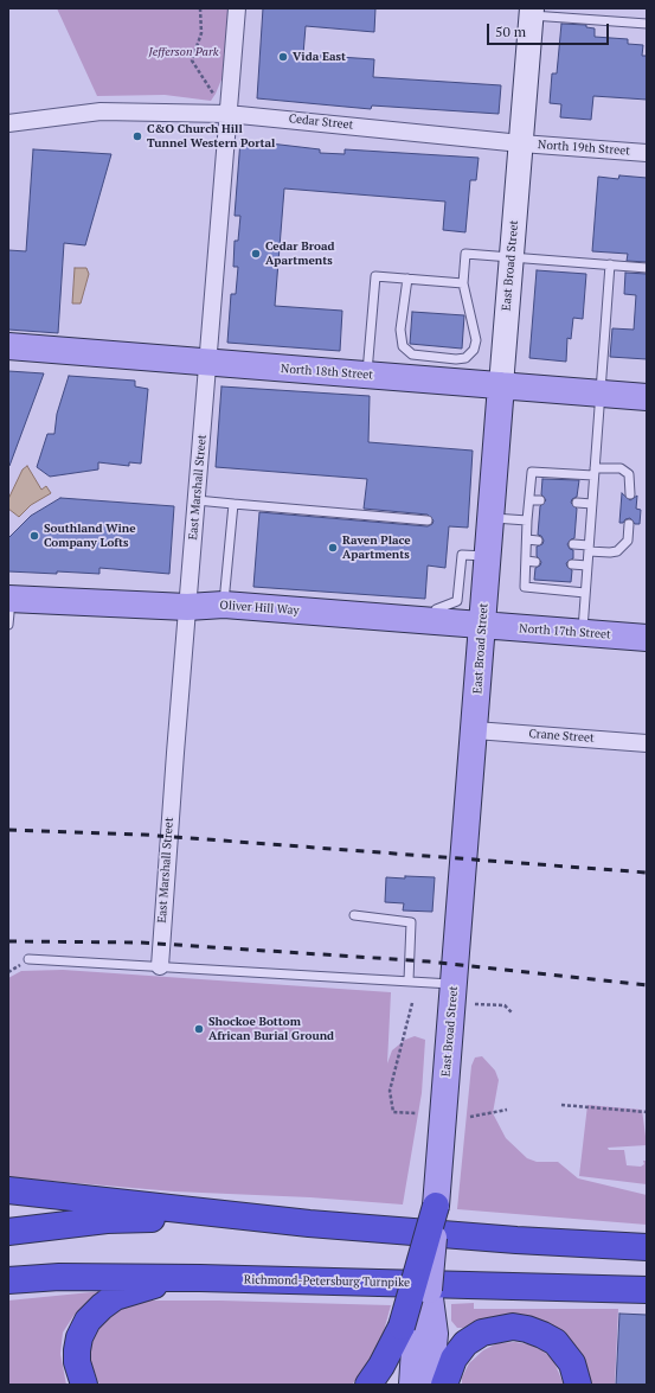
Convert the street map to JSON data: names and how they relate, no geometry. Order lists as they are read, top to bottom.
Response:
{
  "streets": {
    "highway": ["Richmond-Petersburg Turnpike"],
    "main road": [
      "East Broad Street",
      "North 18th Street",
      "Oliver Hill Way",
      "North 17th Street"
    ],
    "street": [
      "Cedar Street",
      "North 19th Street",
      "East Marshall Street",
      "Crane Street"
    ]
  },
  "crossings": [
    ["Cedar Street", "North 19th Street"],
    ["Cedar Street", "East Broad Street"],
    ["Cedar Street", "East Marshall Street"],
    ["North 19th Street", "East Broad Street"],
    ["East Broad Street", "North 18th Street"],
    ["East Broad Street", "Oliver Hill Way"],
    ["East Broad Street", "North 17th Street"],
    ["East Broad Street", "Crane Street"],
    ["North 18th Street", "East Marshall Street"],
    ["East Marshall Street", "Oliver Hill Way"],
    ["Oliver Hill Way", "North 17th Street"]
  ],
  "parks": ["Jefferson Park"],
  "places": [
    "Vida East",
    "C&O Church Hill Tunnel Western Portal",
    "Cedar Broad Apartments",
    "Southland Wine Company Lofts",
    "Raven Place Apartments",
    "Shockoe Bottom African Burial Ground"
  ],
  "scale_bar": "50 m"
}
